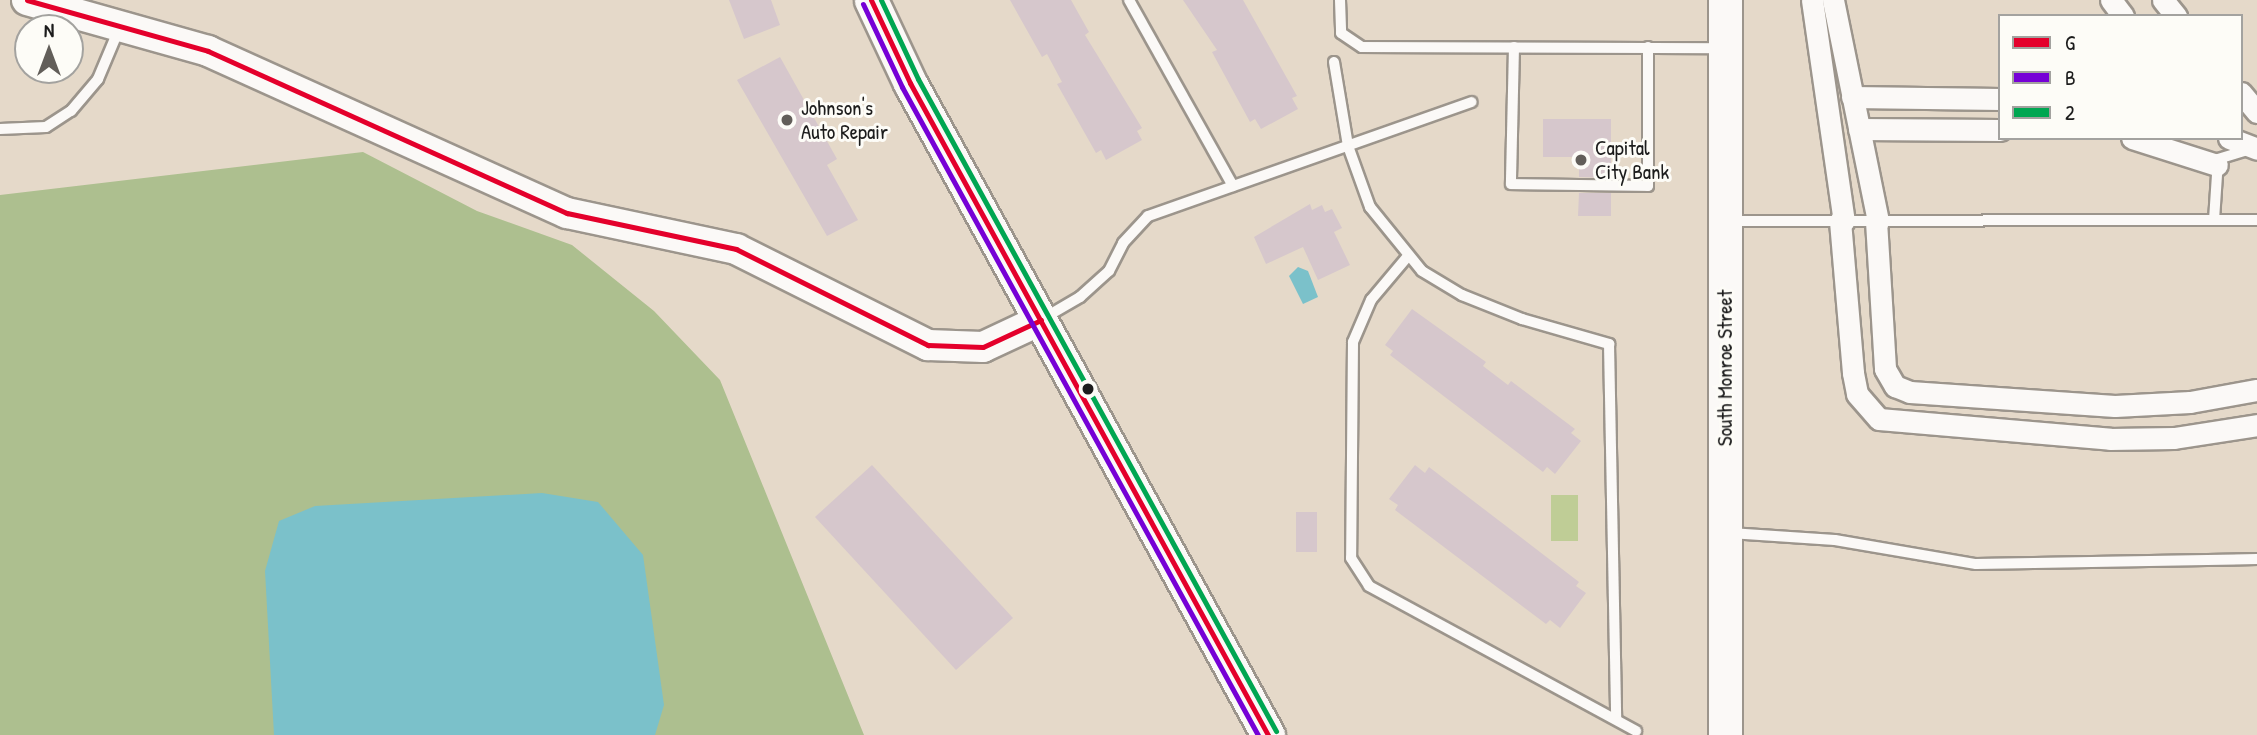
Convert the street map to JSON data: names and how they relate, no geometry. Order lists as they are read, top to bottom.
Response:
{
  "streets": {
    "main road": ["South Monroe Street"]
  },
  "places": ["Johnson's Auto Repair", "Capital City Bank"],
  "lines": ["transit line G", "transit line 2", "transit line B"],
  "legend": ["G", "B", "2"],
  "north": "top"
}
